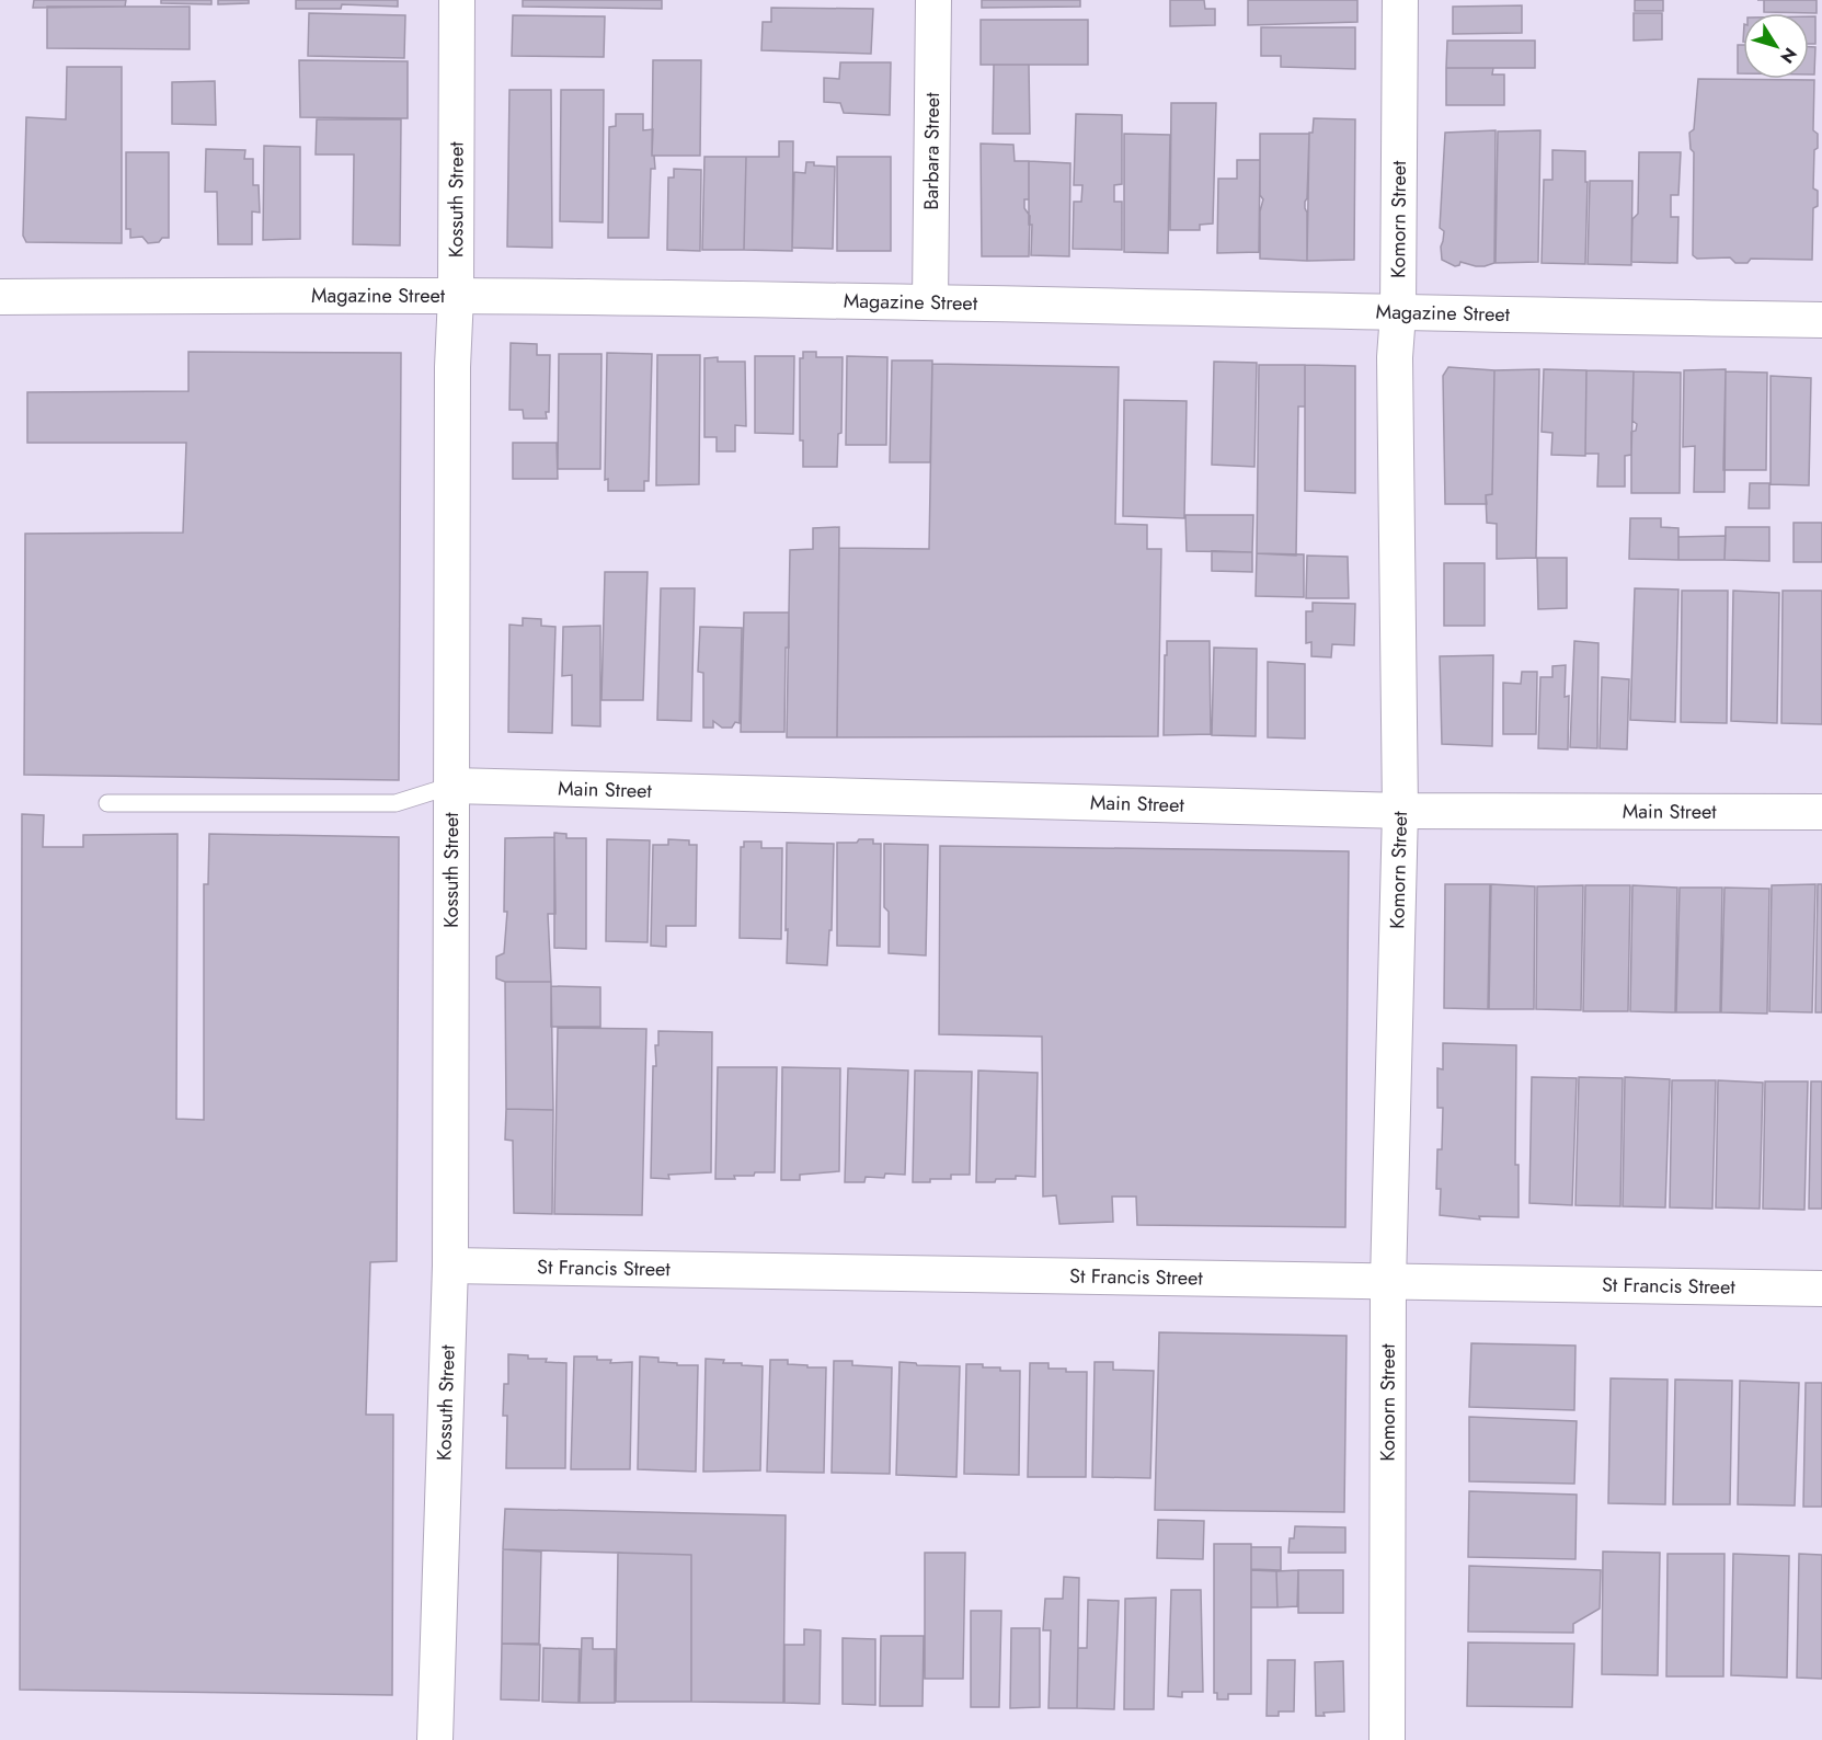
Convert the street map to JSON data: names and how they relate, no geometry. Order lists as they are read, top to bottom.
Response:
{
  "streets": {
    "street": [
      "Barbara Street",
      "Kossuth Street",
      "Komorn Street",
      "Magazine Street",
      "Main Street",
      "St Francis Street"
    ]
  },
  "crossings": [
    ["Barbara Street", "Magazine Street"],
    ["Kossuth Street", "Magazine Street"],
    ["Kossuth Street", "Main Street"],
    ["Kossuth Street", "St Francis Street"],
    ["Komorn Street", "Magazine Street"],
    ["Komorn Street", "Main Street"],
    ["Komorn Street", "St Francis Street"]
  ],
  "north": "bottom right"
}
